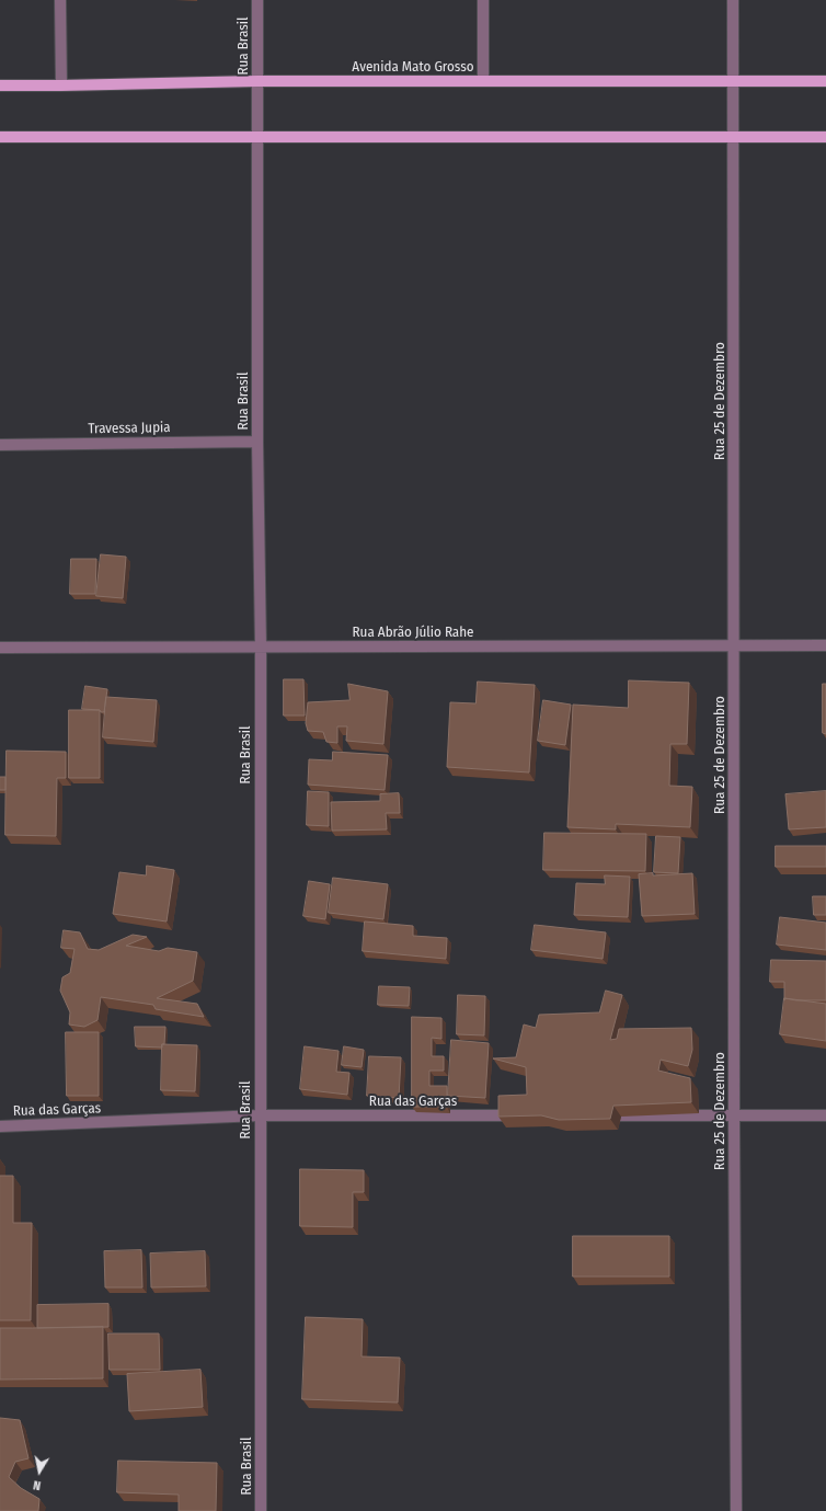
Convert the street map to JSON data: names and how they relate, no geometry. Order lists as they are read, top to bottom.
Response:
{
  "streets": {
    "main road": ["Avenida Mato Grosso"],
    "street": [
      "Rua Brasil",
      "Rua 25 de Dezembro",
      "Travessa Jupia",
      "Rua Abrão Júlio Rahe",
      "Rua das Garças"
    ]
  },
  "crossings": [
    ["Rua Brasil", "Avenida Mato Grosso"],
    ["Rua Brasil", "Travessa Jupia"],
    ["Rua Brasil", "Rua Abrão Júlio Rahe"],
    ["Rua Brasil", "Rua das Garças"],
    ["Avenida Mato Grosso", "Rua 25 de Dezembro"],
    ["Rua 25 de Dezembro", "Rua Abrão Júlio Rahe"]
  ],
  "north": "bottom"
}
